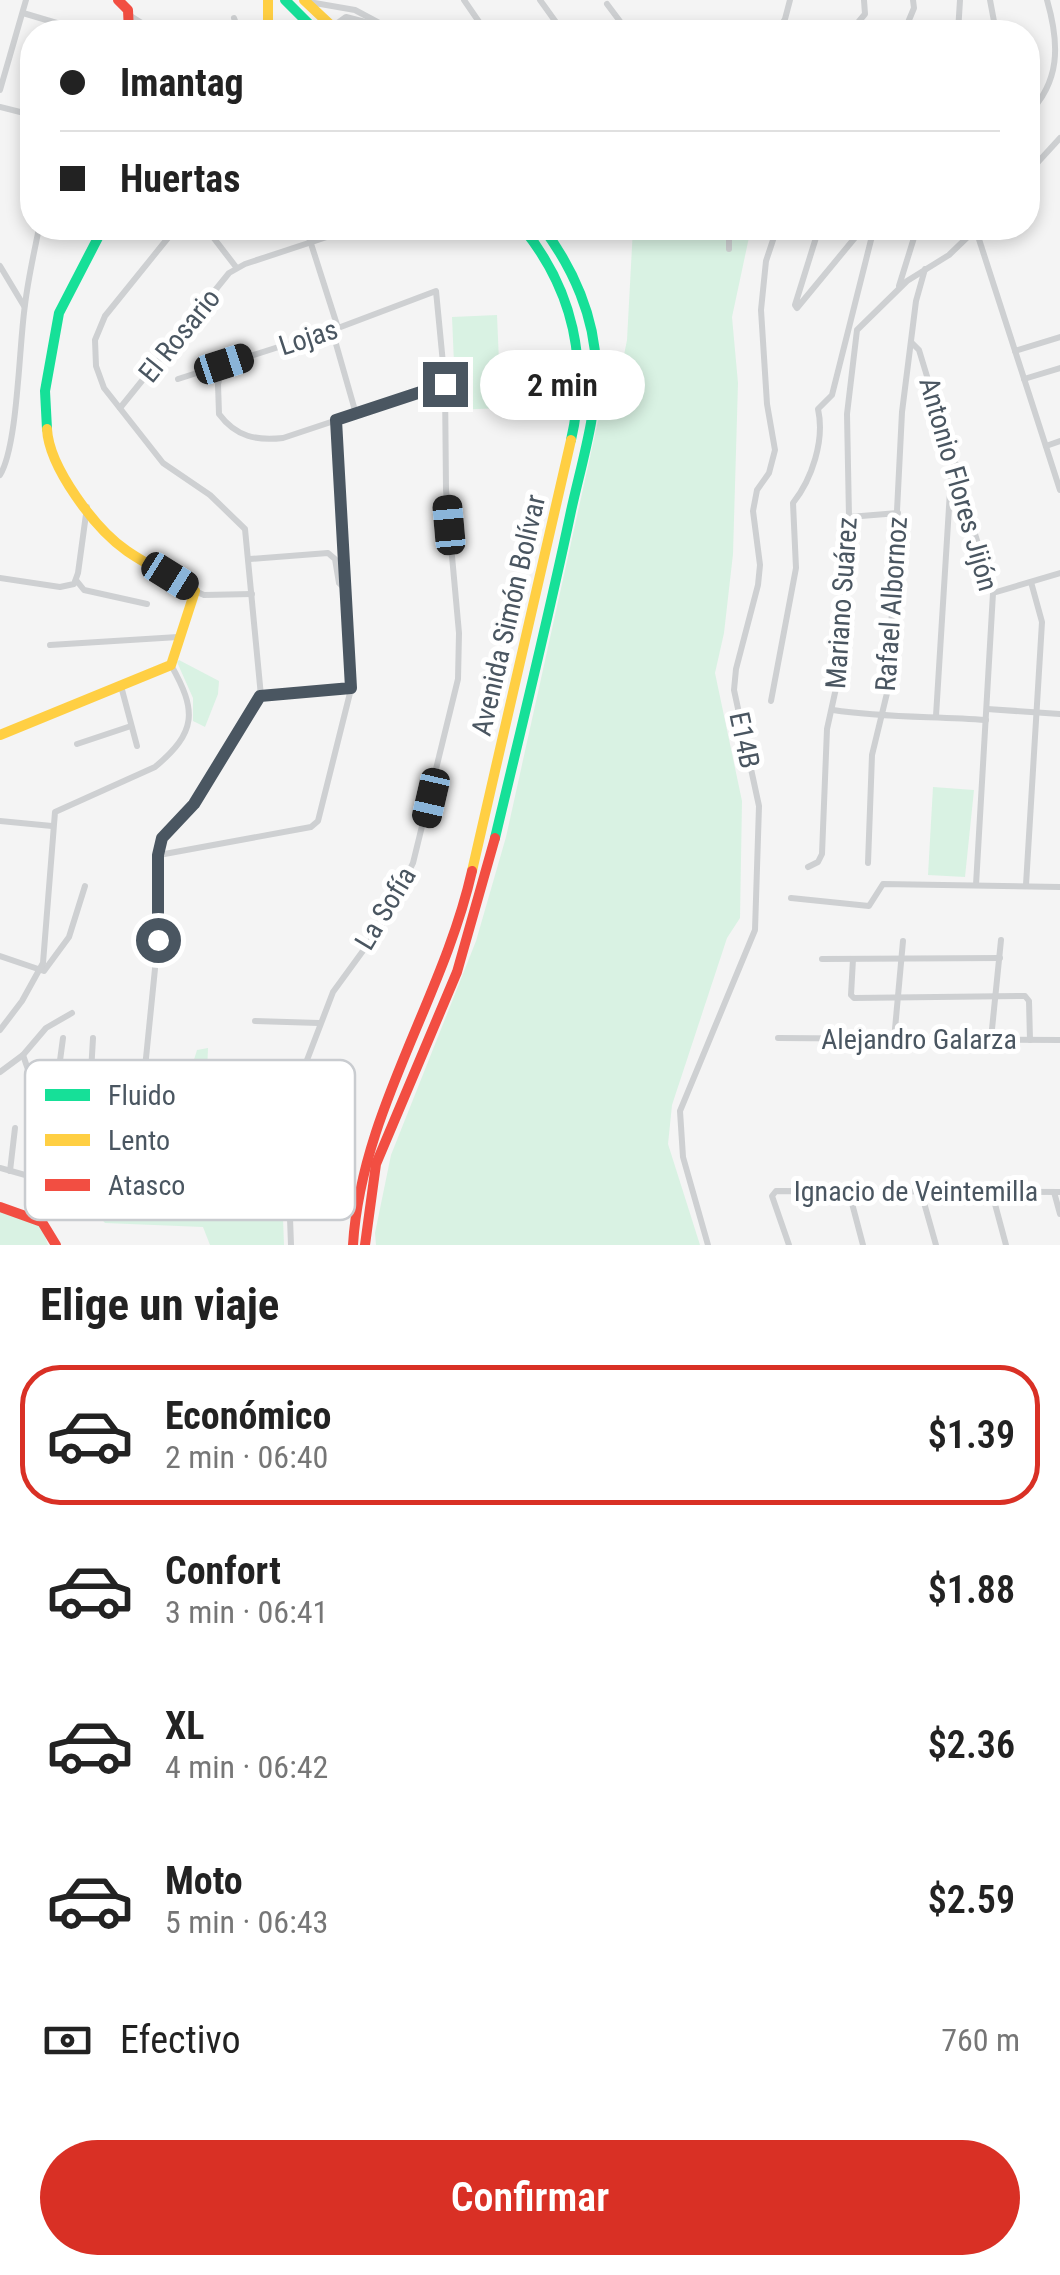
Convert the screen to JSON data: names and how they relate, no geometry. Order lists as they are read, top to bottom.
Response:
{
  "streets": {
    "main road": ["Avenida Simón Bolívar"],
    "street": [
      "El Rosario",
      "Lojas",
      "Antonio Flores Jijón",
      "Mariano Suárez",
      "Rafael Albornoz",
      "E14B",
      "La Sofía",
      "Alejandro Galarza",
      "Ignacio de Veintemilla"
    ]
  },
  "crossings": [
    ["Lojas", "La Sofía"],
    ["Antonio Flores Jijón", "Rafael Albornoz"]
  ],
  "legend": ["Fluido", "Lento", "Atasco"],
  "page": {
    "banner": ["Imantag", "Huertas"],
    "bubble": "2 min",
    "heading": "Elige un viaje",
    "list": [
      {
        "name": "Económico",
        "note": "2 min · 06:40",
        "value": "$1.39"
      },
      {
        "name": "Confort",
        "note": "3 min · 06:41",
        "value": "$1.88"
      },
      {
        "name": "XL",
        "note": "4 min · 06:42",
        "value": "$2.36"
      },
      {
        "name": "Moto",
        "note": "5 min · 06:43",
        "value": "$2.59"
      }
    ],
    "pay": ["Efectivo", "760 m"],
    "buttons": "Confirmar"
  }
}
